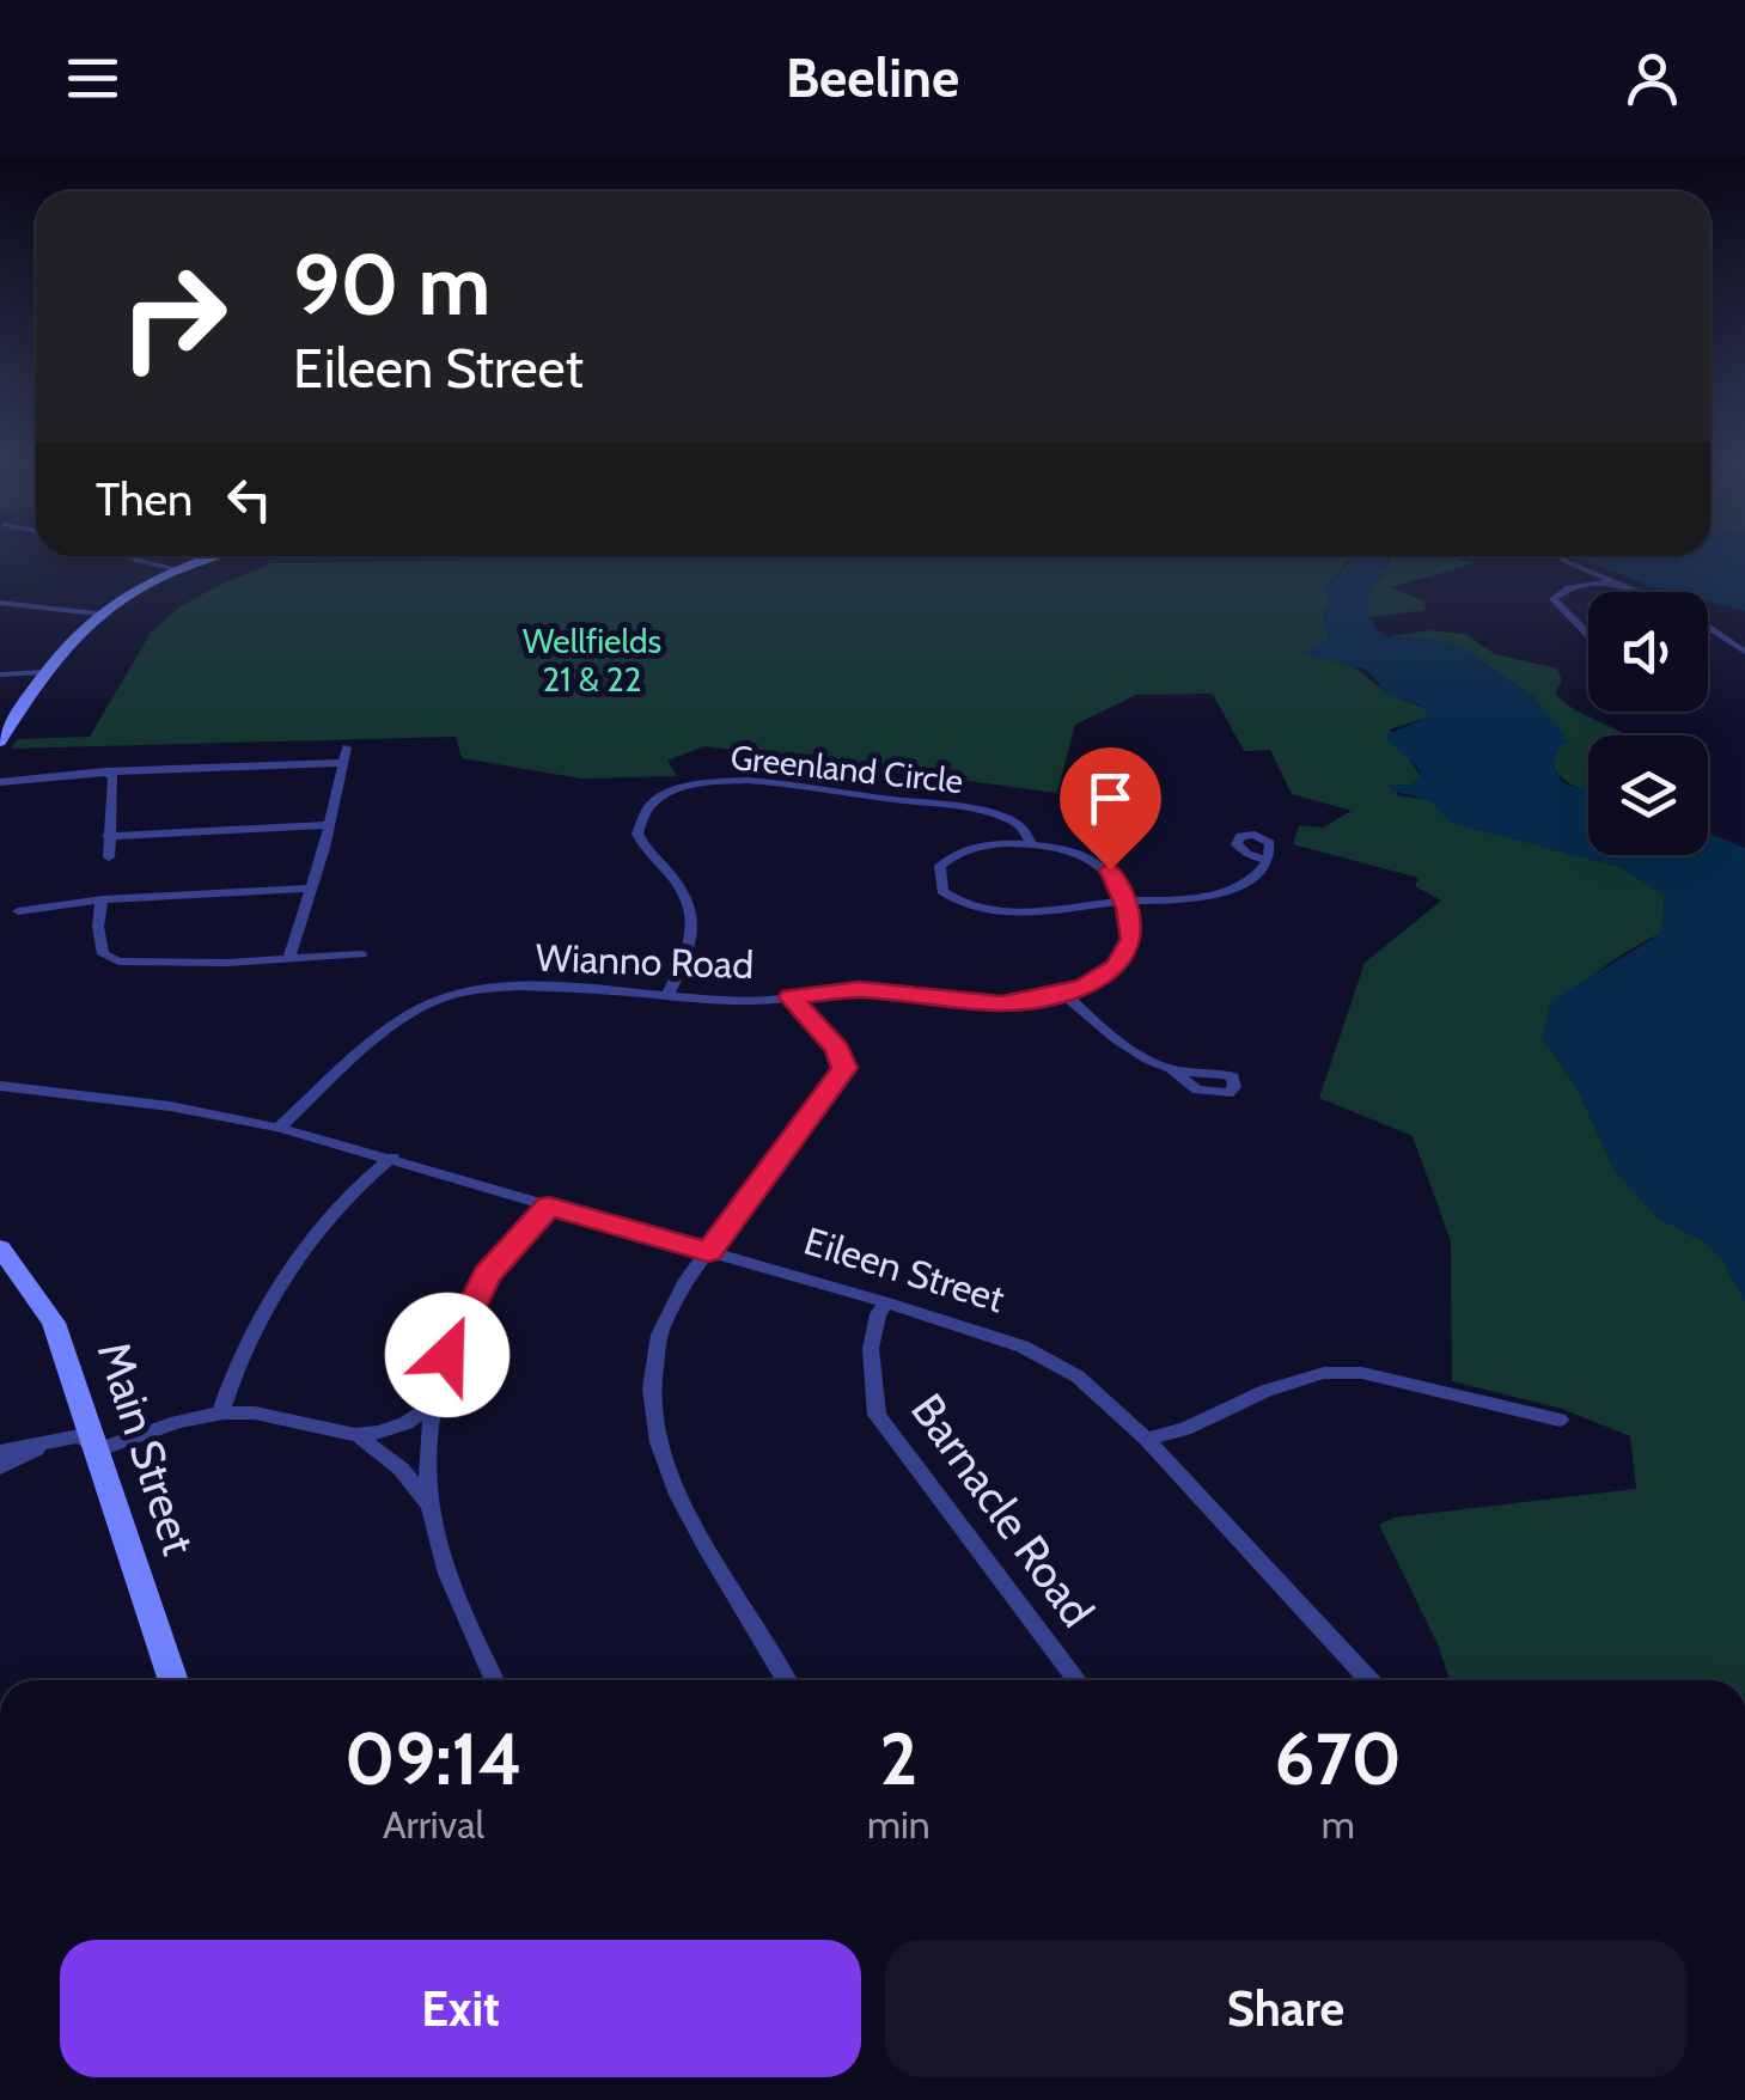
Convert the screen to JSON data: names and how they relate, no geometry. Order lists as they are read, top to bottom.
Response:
{
  "streets": {
    "main road": ["Main Street"],
    "street": [
      "Greenland Circle",
      "Wianno Road",
      "Eileen Street",
      "Barnacle Road"
    ]
  },
  "crossings": [
    ["Greenland Circle", "Wianno Road"],
    ["Wianno Road", "Eileen Street"],
    ["Eileen Street", "Barnacle Road"]
  ],
  "parks": ["Wellfields 21 & 22"],
  "page": {
    "header": "Beeline",
    "turn": ["90 m", "Eileen Street"],
    "then": "Then",
    "eta": [
      "09:14",
      "Arrival",
      "2",
      "min",
      "670",
      "m"
    ],
    "buttons": ["Exit", "Share"]
  }
}
